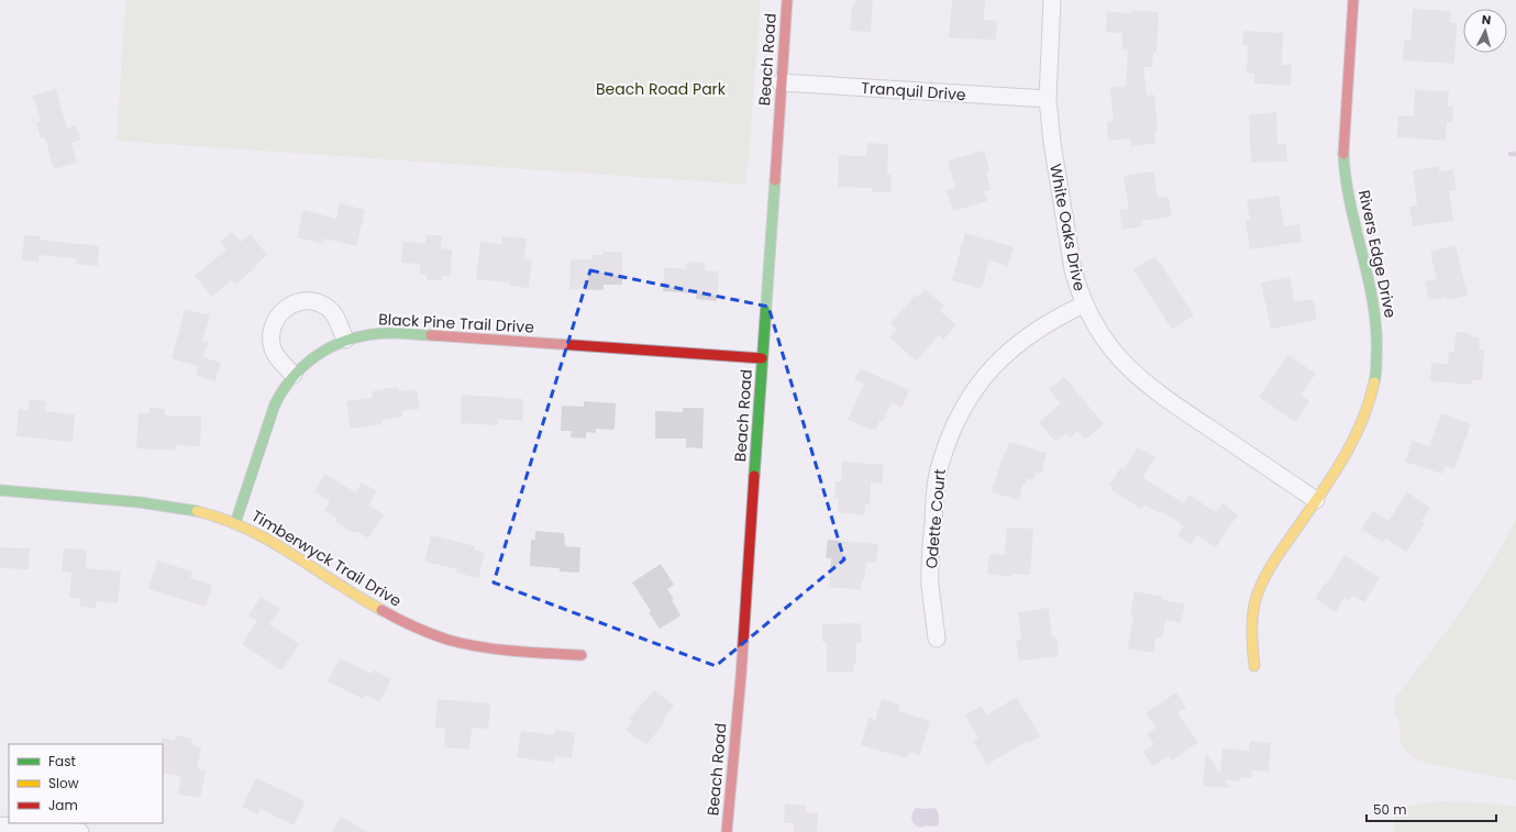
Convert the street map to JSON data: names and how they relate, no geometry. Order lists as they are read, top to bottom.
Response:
{
  "streets": {
    "street": [
      "Beach Road",
      "Tranquil Drive",
      "White Oaks Drive",
      "Rivers Edge Drive",
      "Black Pine Trail Drive",
      "Odette Court",
      "Timberwyck Trail Drive"
    ]
  },
  "crossings": [
    ["Beach Road", "Tranquil Drive"],
    ["Beach Road", "Black Pine Trail Drive"],
    ["Tranquil Drive", "White Oaks Drive"],
    ["White Oaks Drive", "Rivers Edge Drive"],
    ["White Oaks Drive", "Odette Court"],
    ["Black Pine Trail Drive", "Timberwyck Trail Drive"]
  ],
  "parks": ["Beach Road Park"],
  "legend": ["Fast", "Slow", "Jam"],
  "scale_bar": "50 m",
  "north": "top"
}
